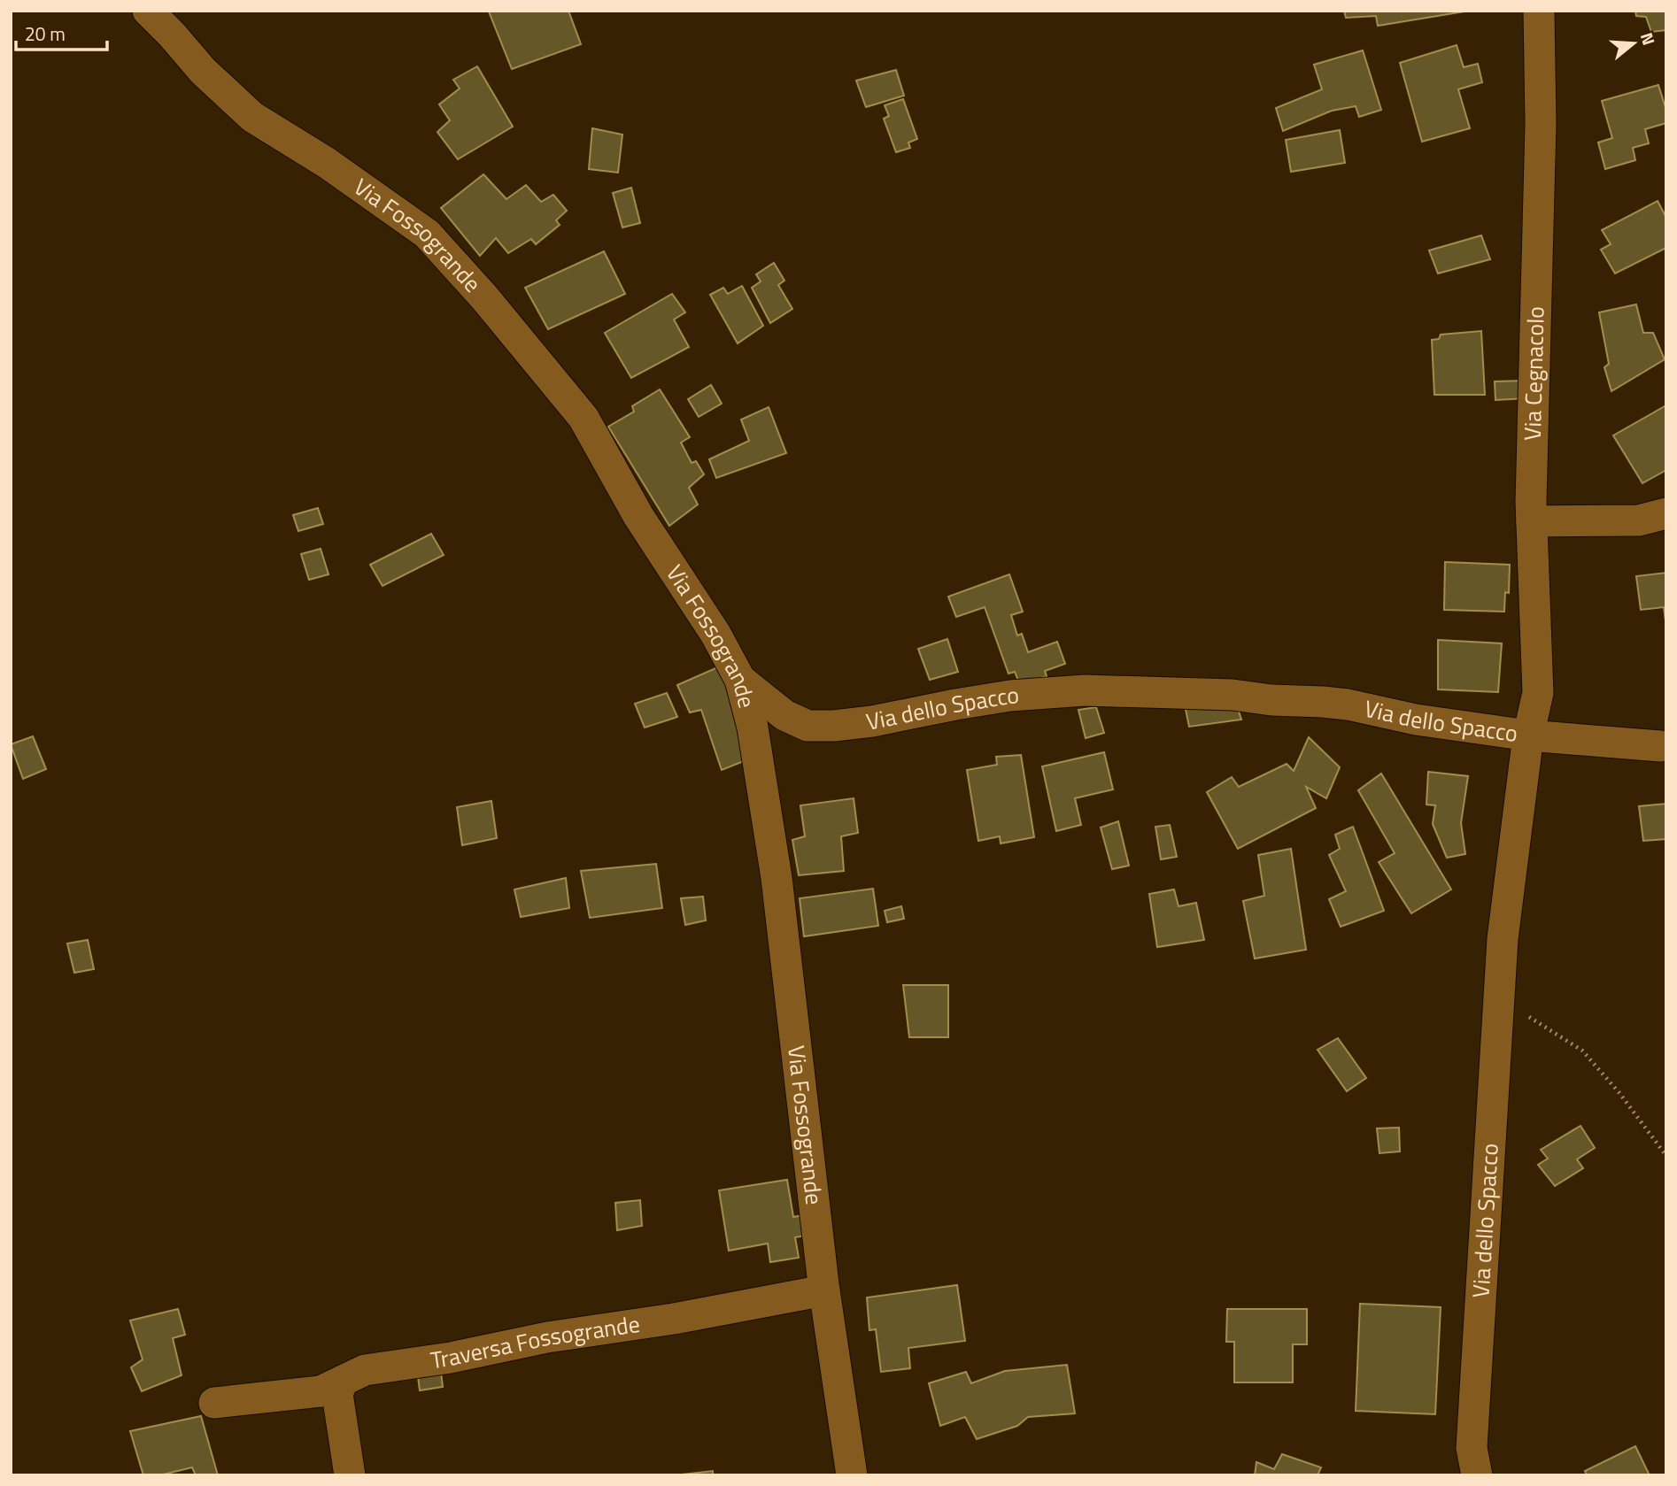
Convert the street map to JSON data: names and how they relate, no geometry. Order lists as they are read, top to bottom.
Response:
{
  "streets": {
    "street": [
      "Via Fossogrande",
      "Via Cegnacolo",
      "Via dello Spacco",
      "Traversa Fossogrande"
    ]
  },
  "crossings": [
    ["Via Fossogrande", "Via dello Spacco"],
    ["Via Fossogrande", "Traversa Fossogrande"],
    ["Via Cegnacolo", "Via dello Spacco"]
  ],
  "scale_bar": "20 m",
  "north": "right"
}
